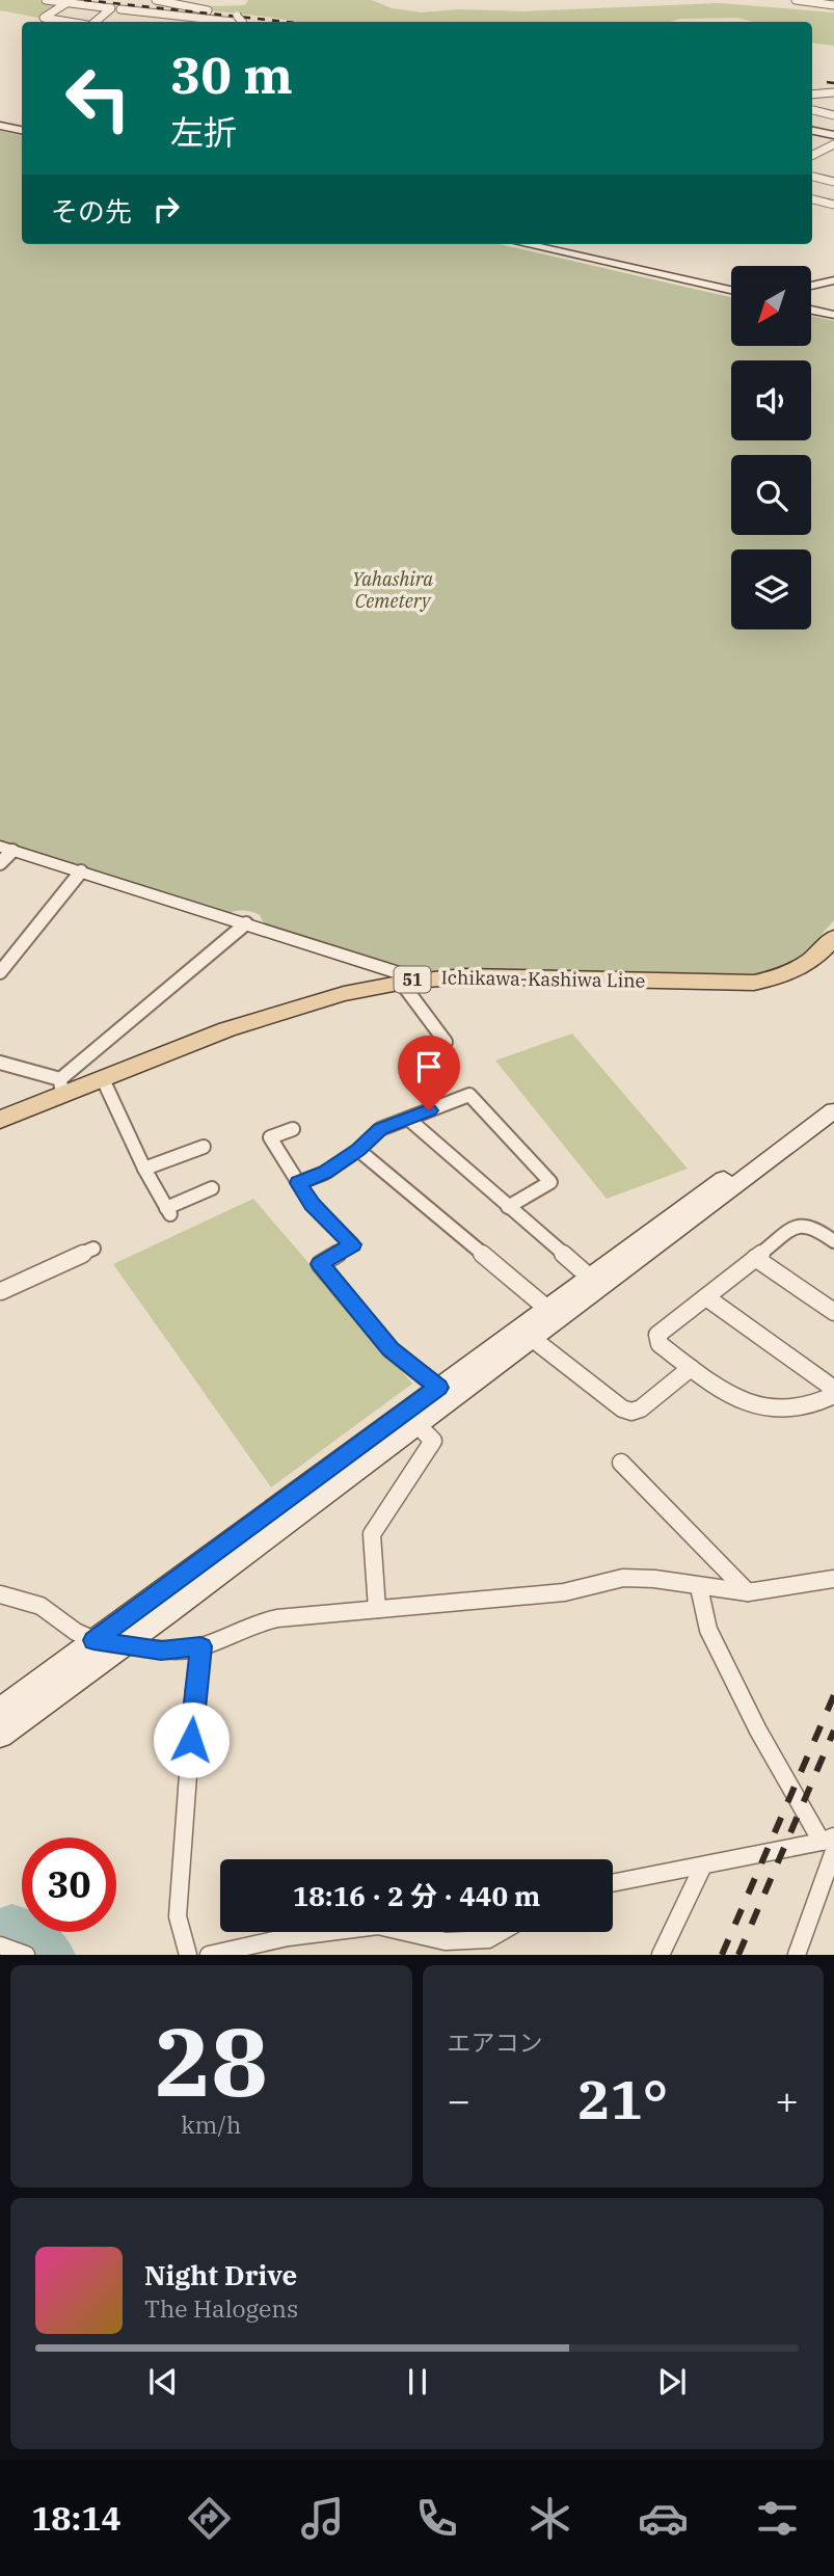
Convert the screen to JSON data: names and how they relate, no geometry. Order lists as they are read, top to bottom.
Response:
{
  "streets": {
    "main road": ["51", "Ichikawa-Kashiwa Line"]
  },
  "parks": ["Yahashira Cemetery"],
  "north": "bottom left",
  "page": {
    "turn": ["30 m", "左折"],
    "then": "その先",
    "limit": "30",
    "trip": "18:16 · 2 分 · 440 m",
    "tile": [
      ["28", "km/h"],
      "エアコン"
    ],
    "heat": ["−", "21°", "+"],
    "song": ["Night Drive", "The Halogens"],
    "tabs": "18:14"
  }
}
